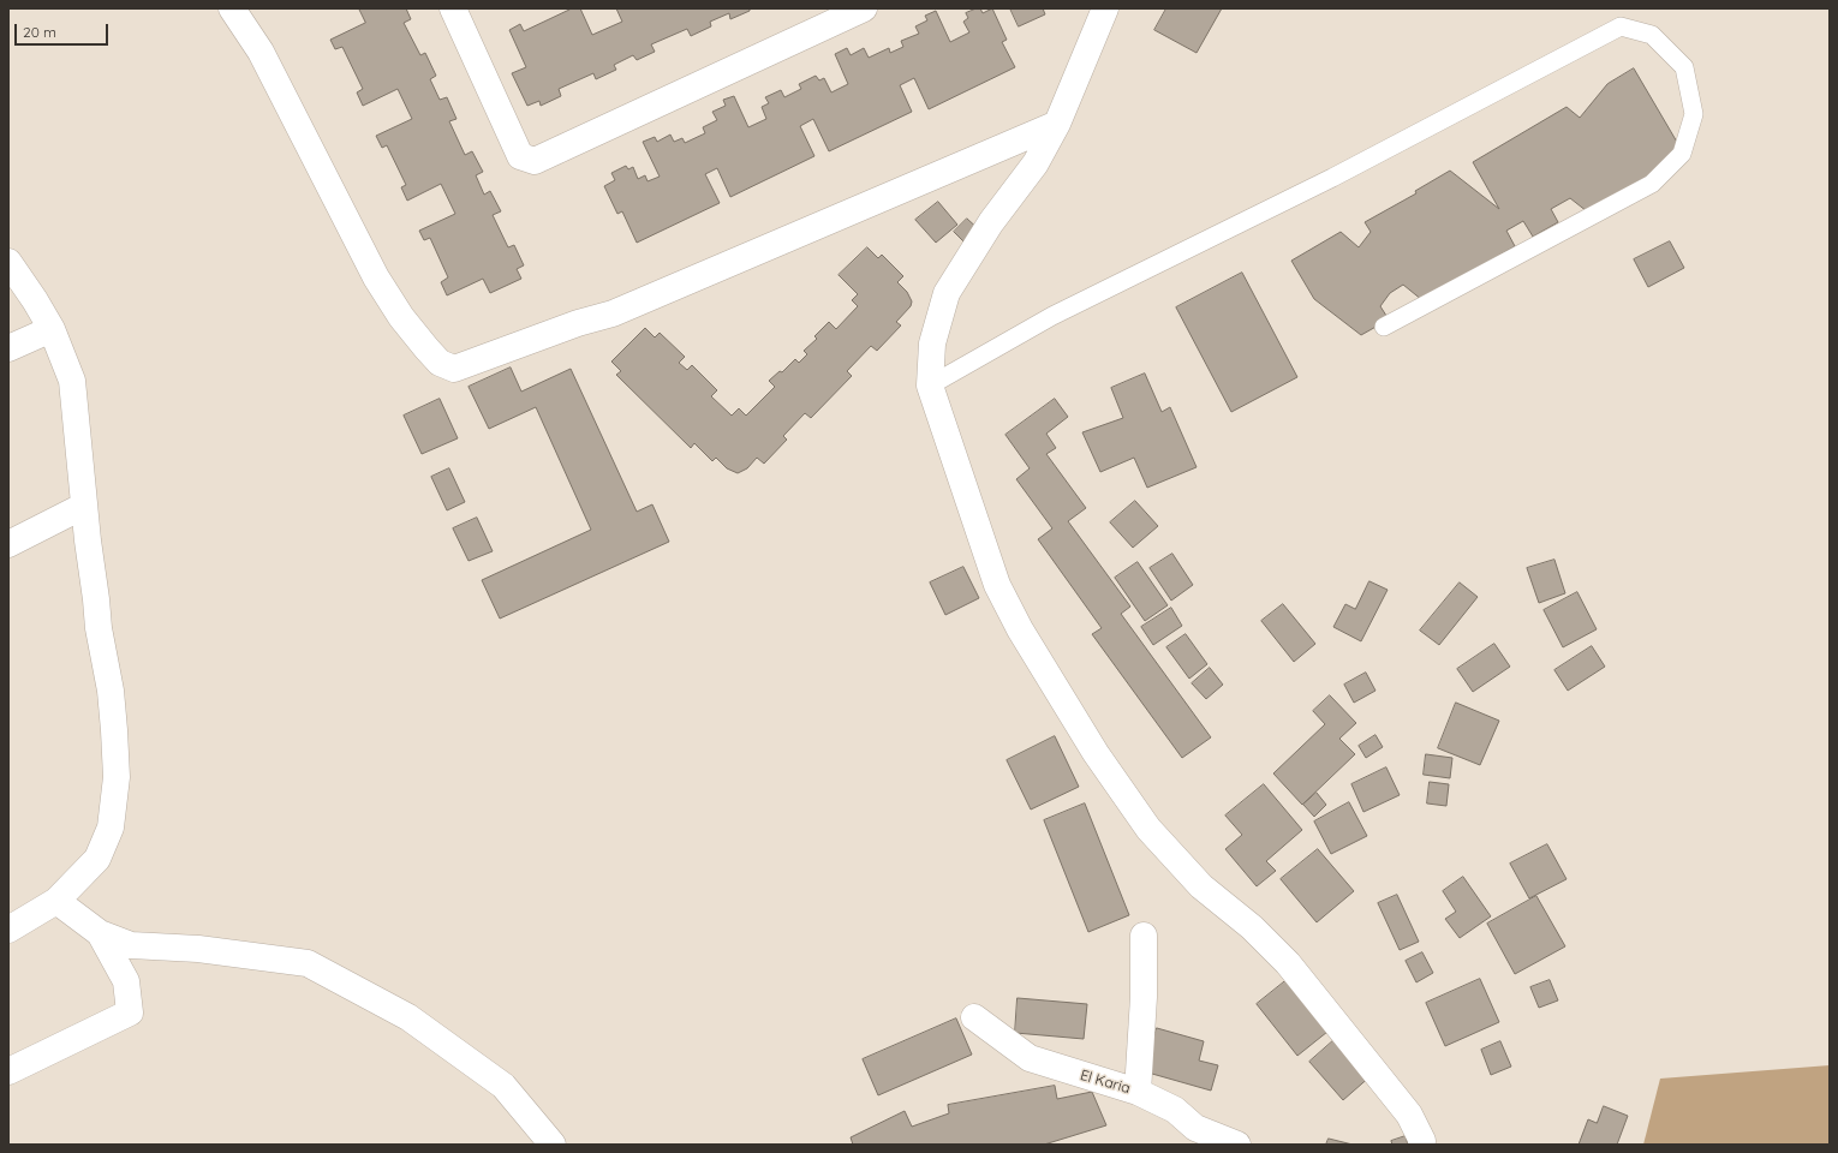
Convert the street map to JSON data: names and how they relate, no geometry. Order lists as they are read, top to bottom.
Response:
{
  "streets": {
    "street": ["El Karia"]
  },
  "scale_bar": "20 m"
}
